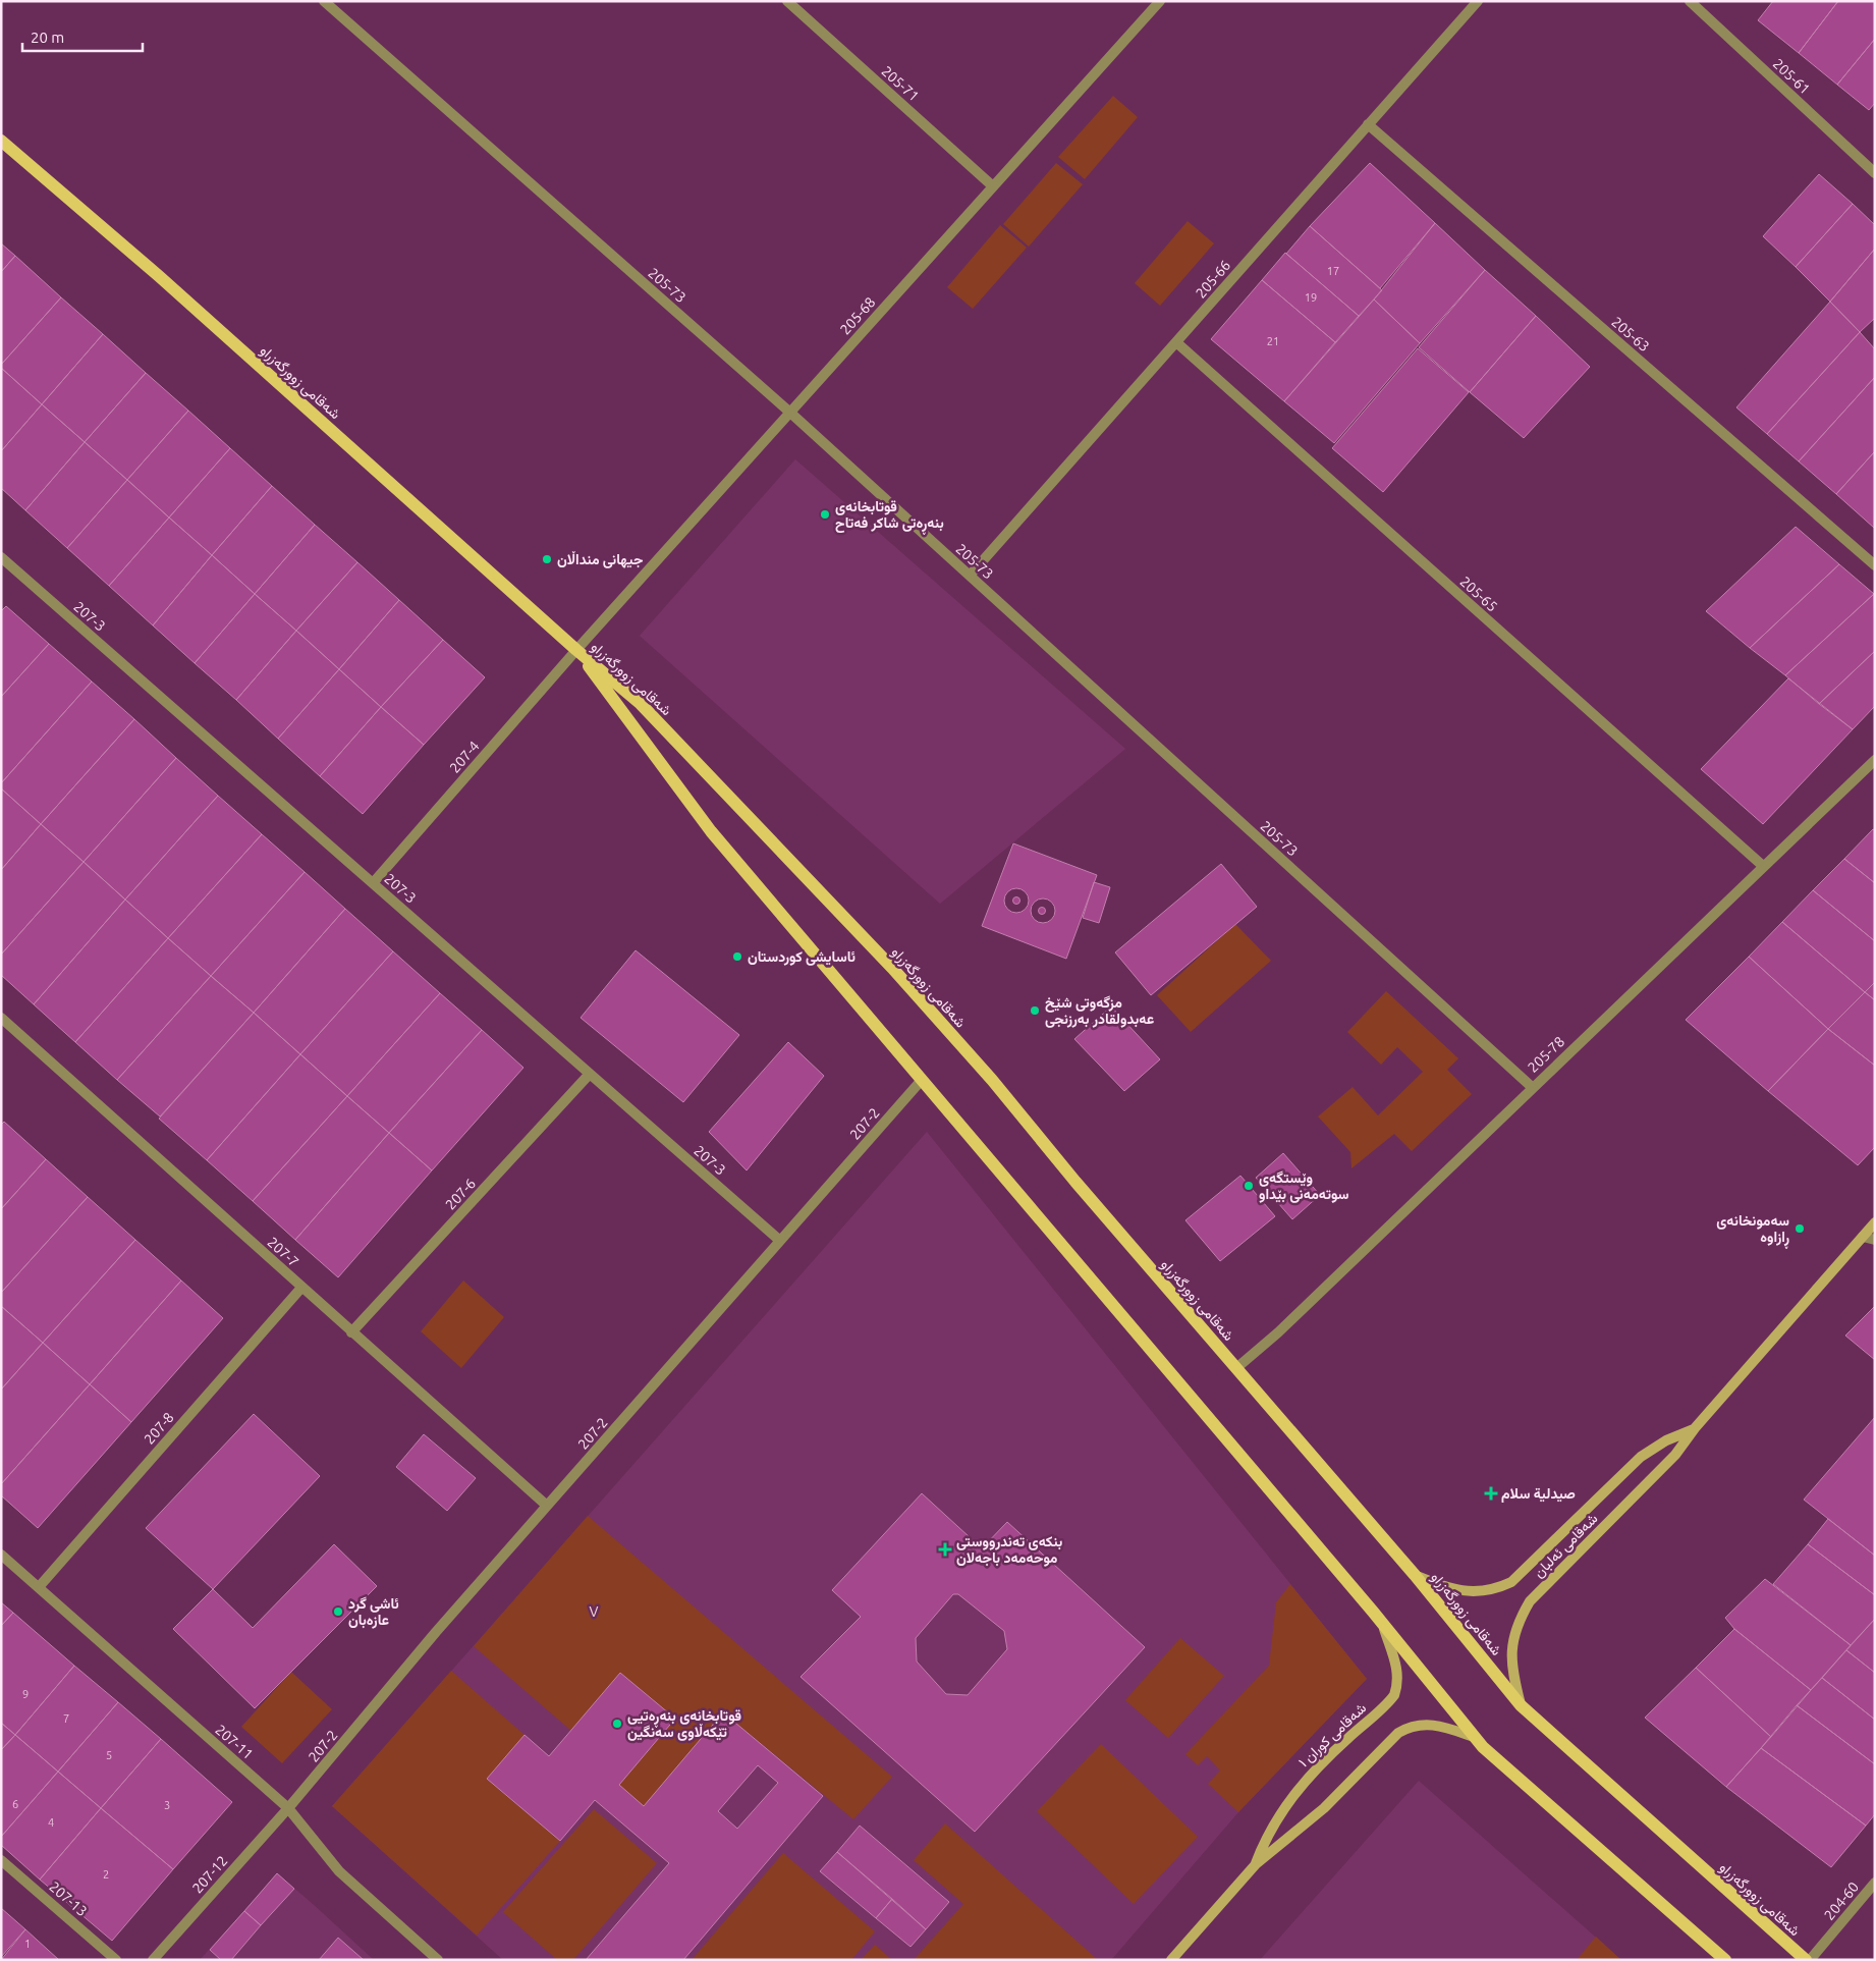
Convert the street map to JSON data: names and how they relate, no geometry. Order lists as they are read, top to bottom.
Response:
{
  "streets": {
    "main road": ["شەقامی زوورگەزراو"],
    "street": [
      "205-61",
      "205-71",
      "205-66",
      "205-73",
      "205-68",
      "205-63",
      "205-65",
      "207-3",
      "207-4",
      "205-78",
      "207-2",
      "207-6",
      "207-7",
      "207-8",
      "شەقامی ئەلبان",
      "شەقامی کوران ١",
      "207-11",
      "207-12",
      "207-13",
      "204-60"
    ]
  },
  "crossings": [
    ["205-71", "205-68"],
    ["205-66", "205-73"],
    ["205-66", "205-63"],
    ["205-66", "205-65"],
    ["205-73", "205-68"],
    ["205-73", "205-78"],
    ["205-68", "شەقامی زوورگەزراو"],
    ["205-68", "207-4"],
    ["شەقامی زوورگەزراو", "207-4"],
    ["شەقامی زوورگەزراو", "205-78"],
    ["شەقامی زوورگەزراو", "207-2"],
    ["شەقامی زوورگەزراو", "شەقامی ئەلبان"],
    ["شەقامی زوورگەزراو", "شەقامی کوران ١"],
    ["205-65", "205-78"],
    ["207-3", "207-4"],
    ["207-3", "207-2"],
    ["207-3", "207-6"],
    ["207-2", "207-7"],
    ["207-2", "207-11"],
    ["207-2", "207-12"],
    ["207-6", "207-7"],
    ["207-7", "207-8"],
    ["207-8", "207-11"],
    ["207-11", "207-12"]
  ],
  "parks": ["V"],
  "places": {
    "other": [
      "قوتابخانەی بنەڕەتی شاكر فەتاح",
      "جیهانی منداڵان",
      "ئاسایشی كوردستان",
      "مزگەوتی شێخ عەبدولقادر بەرزنجی",
      "وێستگەی سوتەمەنی بێداو",
      "سەمونخانەی ڕازاوە",
      "ئاشی گرد عازه‌بان",
      "قوتابخانەی بنەڕەتیی تێکەڵاوی سەنگین"
    ],
    "health": ["صیدلیة سلام", "بنکەی تەندرووستی موحەمەد باجەلان"]
  },
  "house_numbers": [
    "17",
    "19",
    "21",
    "9",
    "7",
    "5",
    "6",
    "3",
    "4",
    "2",
    "1"
  ],
  "scale_bar": "20 m"
}
